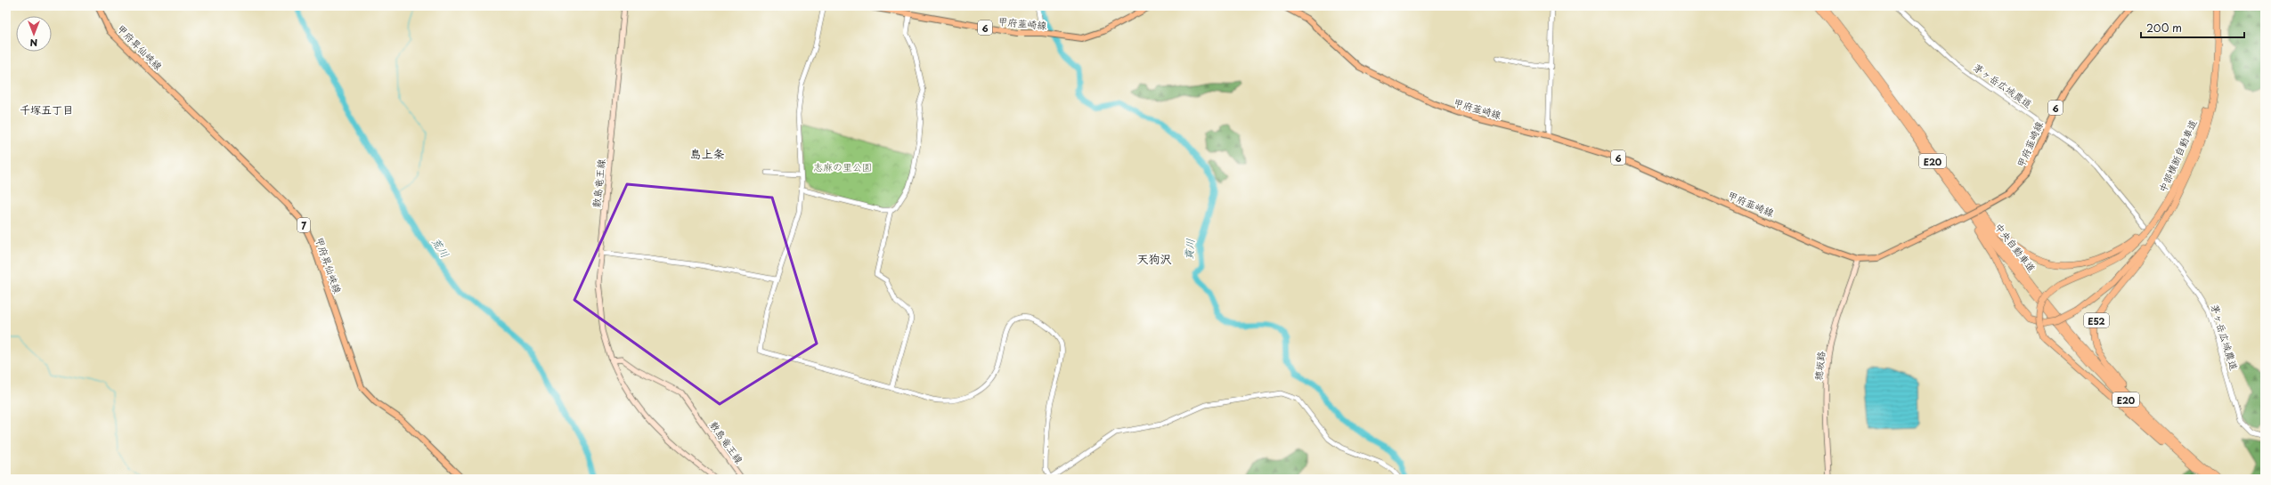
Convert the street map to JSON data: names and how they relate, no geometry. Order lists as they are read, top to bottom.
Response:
{
  "streets": {
    "highway": [
      "中部横断自動車道",
      "E20",
      "中央自動車道",
      "E52"
    ],
    "main road": [
      "甲府韮崎線",
      "6",
      "甲府昇仙峡線",
      "敷島竜王線",
      "7",
      "穂坂路"
    ],
    "street": ["茅ヶ岳広域農道"]
  },
  "crossings": [
    ["甲府韮崎線", "茅ヶ岳広域農道"],
    ["甲府韮崎線", "穂坂路"],
    ["中部横断自動車道", "E52"],
    ["中央自動車道", "E52"]
  ],
  "districts": ["千塚五丁目", "島上条", "天狗沢"],
  "water": ["荒川", "貢川"],
  "parks": ["志麻の里公園"],
  "scale_bar": "200 m",
  "north": "bottom"
}
